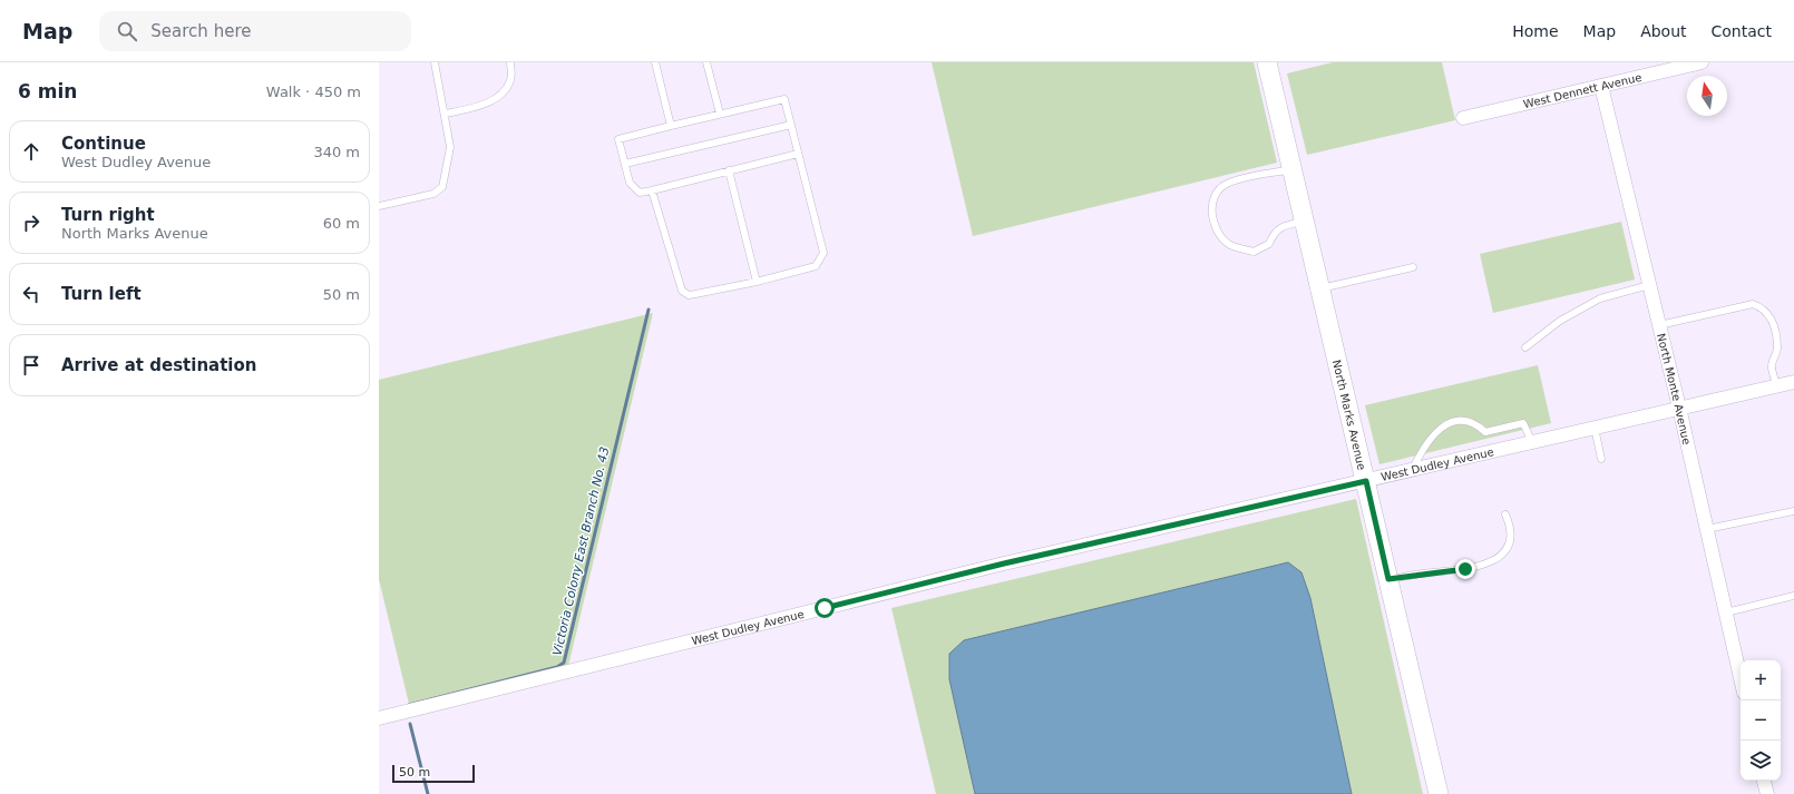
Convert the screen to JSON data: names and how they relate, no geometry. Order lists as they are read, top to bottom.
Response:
{
  "streets": {
    "main road": ["North Marks Avenue"],
    "street": ["West Dennett Avenue", "North Monte Avenue", "West Dudley Avenue"]
  },
  "crossings": [
    ["West Dennett Avenue", "North Monte Avenue"],
    ["North Monte Avenue", "West Dudley Avenue"],
    ["North Marks Avenue", "West Dudley Avenue"]
  ],
  "water": ["Victoria Colony East Branch No. 43"],
  "scale_bar": "50 m",
  "north": "top",
  "page": {
    "header": "Map",
    "search": "Search here",
    "nav": [
      "Home",
      "Map",
      "About",
      "Contact"
    ],
    "heading": ["6 min", "Walk · 450 m"],
    "list": [
      ["Continue", "West Dudley Avenue", "340 m"],
      ["Turn right", "North Marks Avenue", "60 m"],
      ["Turn left", "50 m"],
      "Arrive at destination"
    ],
    "map_buttons": ["+", "−"],
    "scale": "50 m"
  }
}
